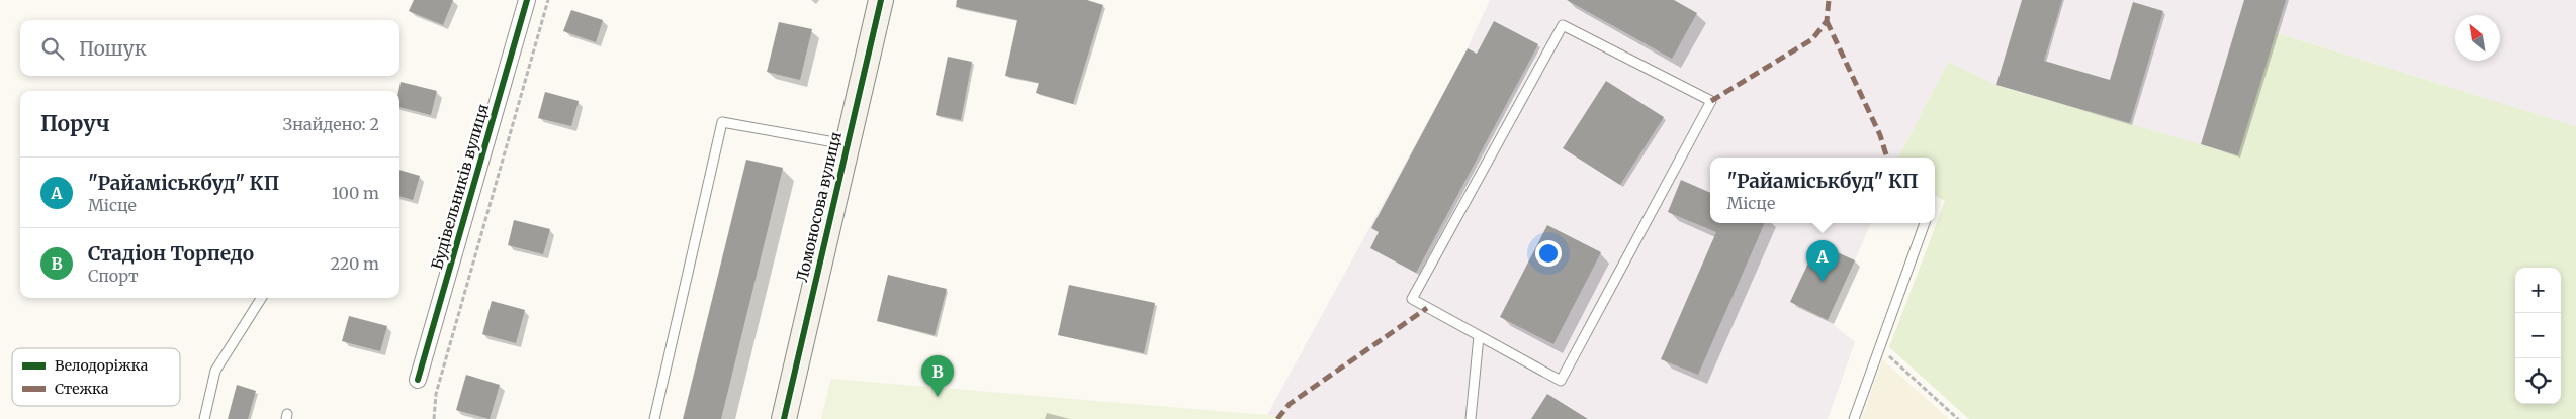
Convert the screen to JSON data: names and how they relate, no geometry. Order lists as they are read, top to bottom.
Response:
{
  "streets": {
    "street": ["Будівельників вулиця", "Ломоносова вулиця"]
  },
  "legend": ["Велодоріжка", "Стежка"],
  "north": "top left",
  "page": {
    "search": "Пошук",
    "heading": ["Поруч", "Знайдено: 2"],
    "list": [
      {
        "mark": "A",
        "name": "\"Райаміськбуд\" КП",
        "note": "Місце",
        "value": "100 m"
      },
      {
        "mark": "B",
        "name": "Стадіон Торпедо",
        "note": "Спорт",
        "value": "220 m"
      }
    ],
    "popup": ["\"Райаміськбуд\" КП", "Місце"],
    "pins": ["A", "B"],
    "map_buttons": ["+", "−"]
  }
}
